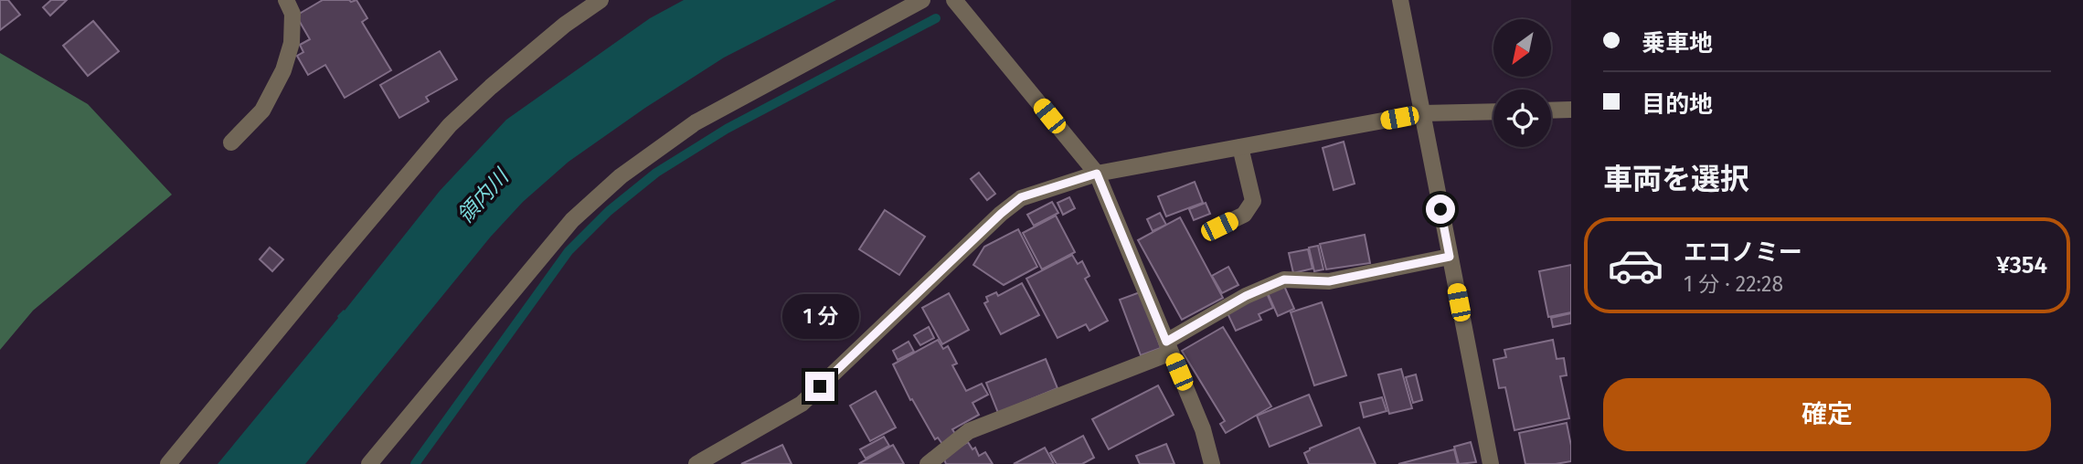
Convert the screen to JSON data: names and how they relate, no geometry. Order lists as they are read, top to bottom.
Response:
{
  "water": ["領内川"],
  "north": "bottom left",
  "page": {
    "banner": ["乗車地", "目的地"],
    "heading": "車両を選択",
    "list": [
      {
        "name": "エコノミー",
        "note": "1 分 · 22:28",
        "value": "¥354"
      }
    ],
    "bubble": "1 分",
    "buttons": "確定"
  }
}
